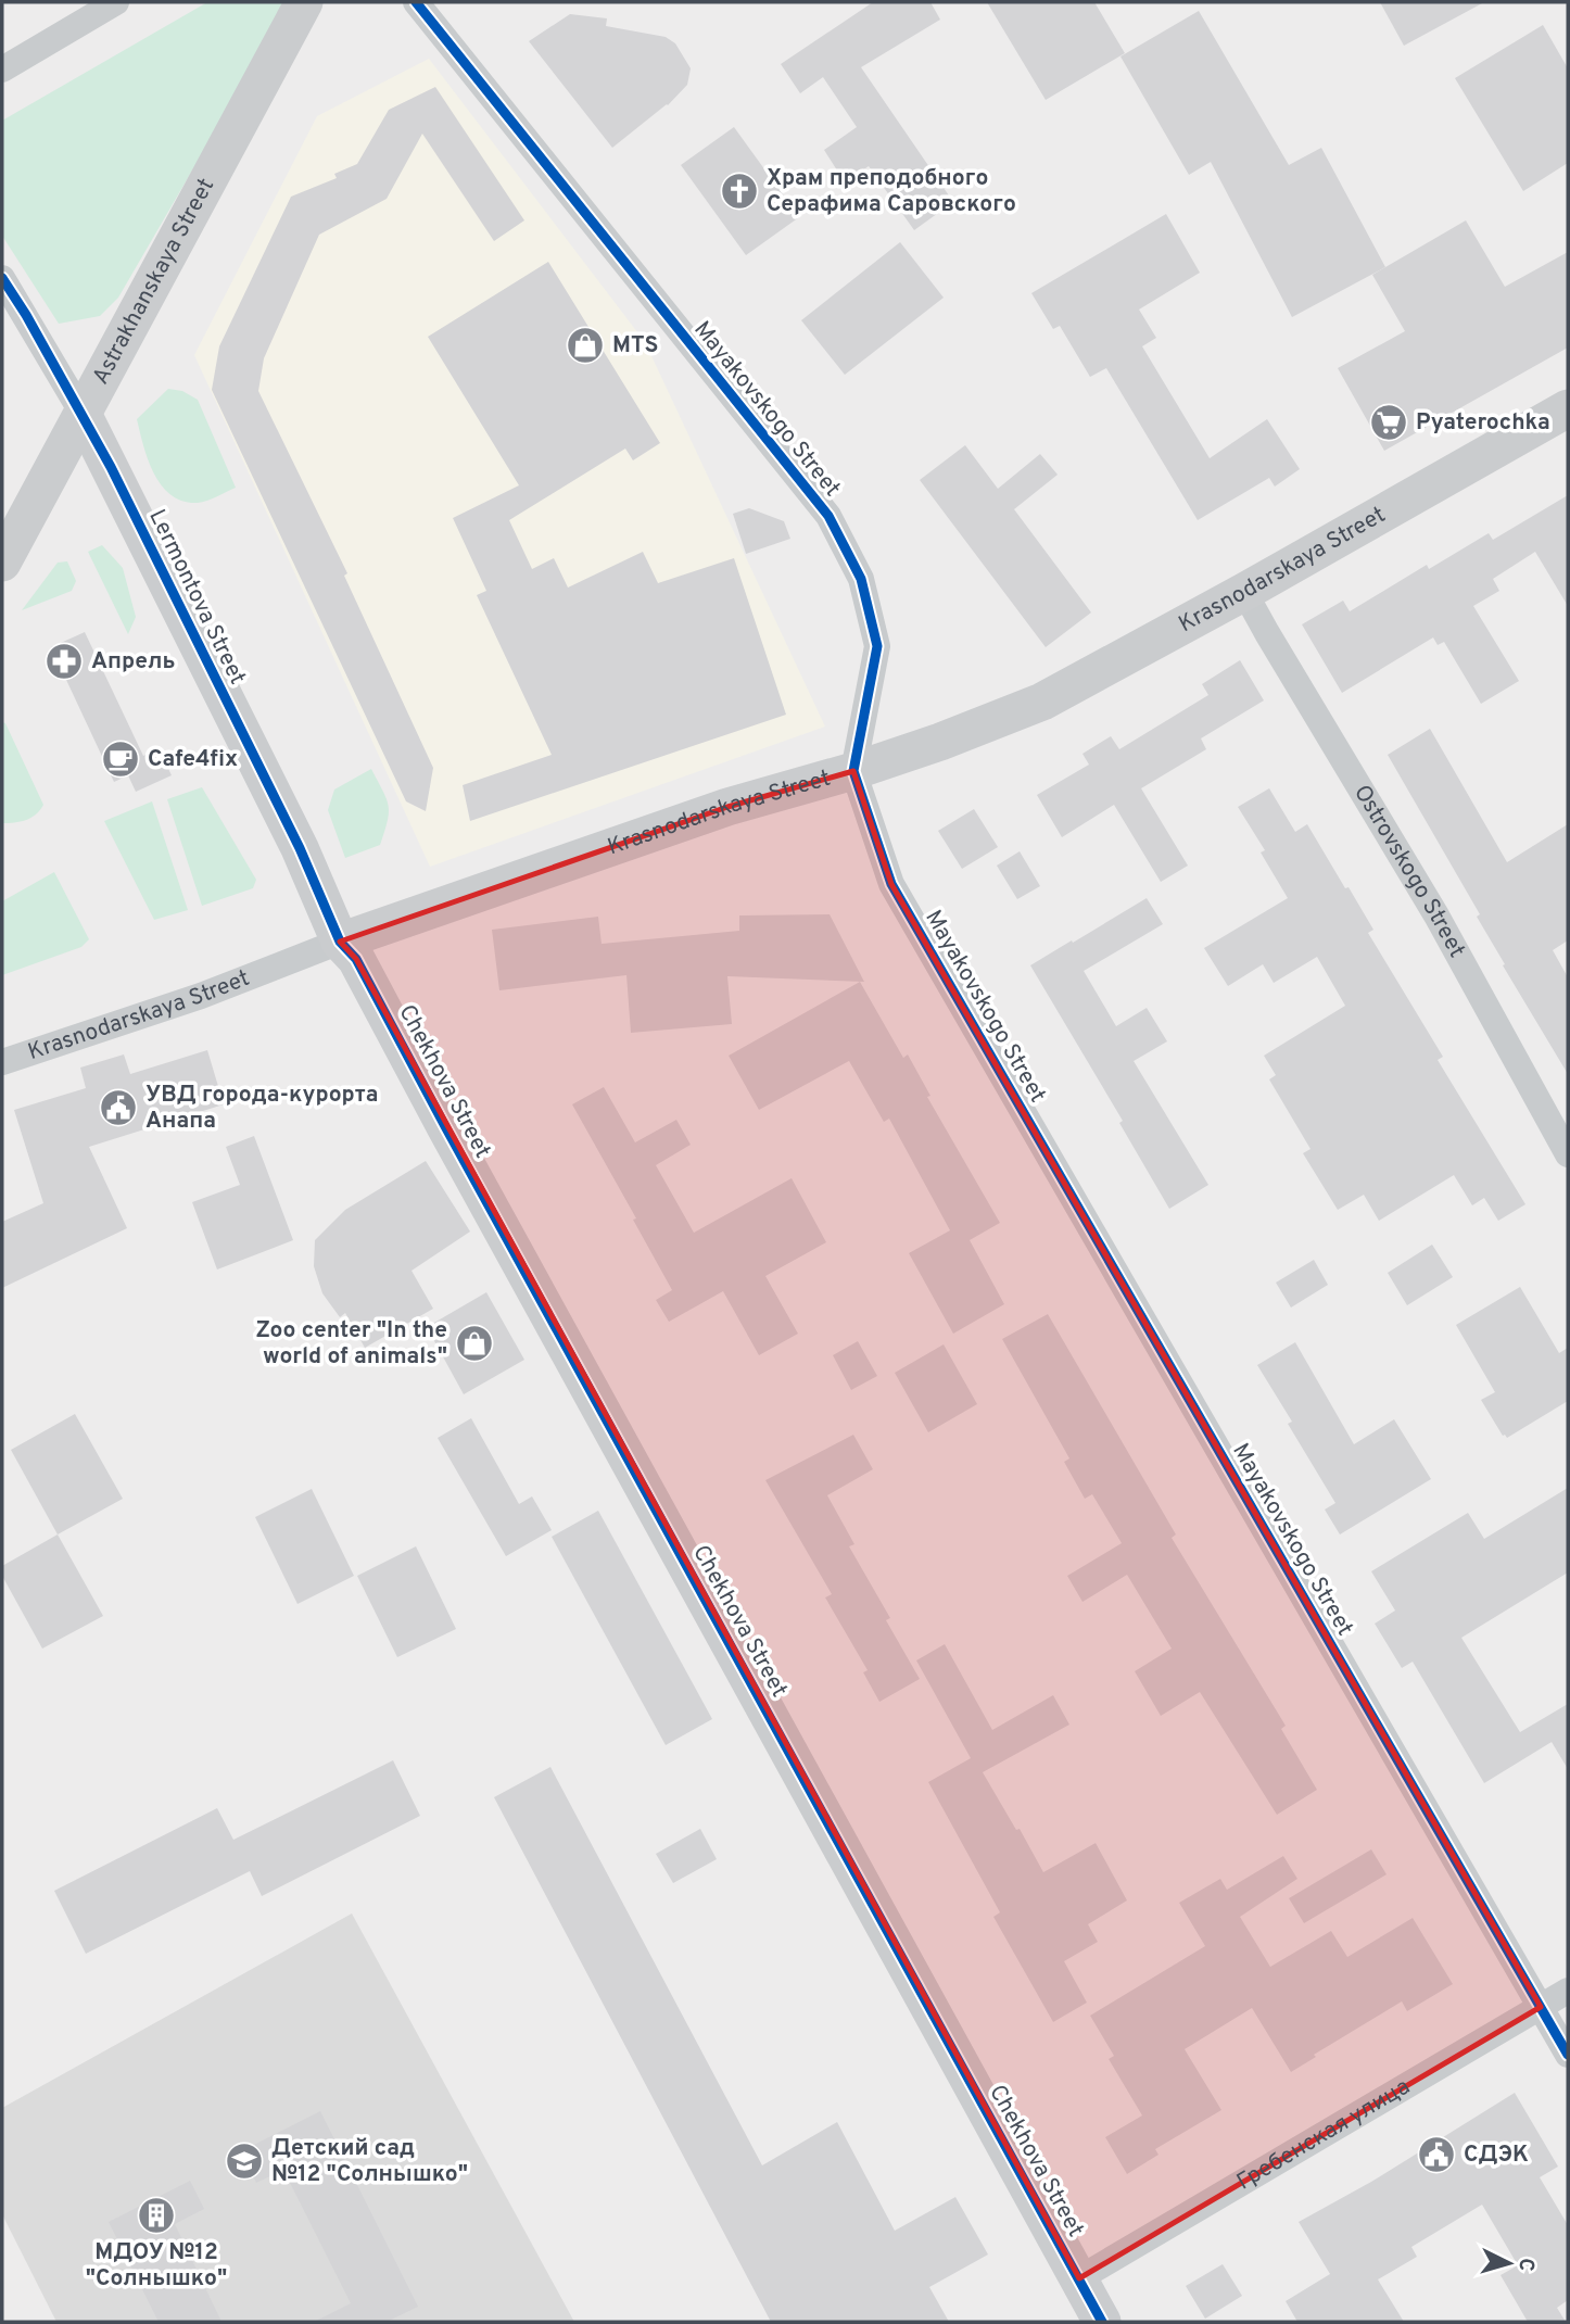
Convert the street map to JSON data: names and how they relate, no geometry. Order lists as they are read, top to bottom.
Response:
{
  "streets": {
    "street": [
      "Astrakhanskaya Street",
      "Mayakovskogo Street",
      "Krasnodarskaya Street",
      "Lermontova Street",
      "Ostrovskogo Street",
      "Chekhova Street",
      "Гребенская улица"
    ]
  },
  "crossings": [
    ["Astrakhanskaya Street", "Lermontova Street"],
    ["Mayakovskogo Street", "Krasnodarskaya Street"],
    ["Mayakovskogo Street", "Гребенская улица"],
    ["Krasnodarskaya Street", "Lermontova Street"],
    ["Krasnodarskaya Street", "Ostrovskogo Street"],
    ["Krasnodarskaya Street", "Chekhova Street"],
    ["Lermontova Street", "Chekhova Street"],
    ["Chekhova Street", "Гребенская улица"]
  ],
  "places": {
    "church": ["Храм преподобного Серафима Саровского"],
    "shop": ["MTS", "Zoo center \"In the world of animals\""],
    "supermarket": ["Pyaterochka"],
    "pharmacy": ["Апрель"],
    "cafe": ["Cafe4fix"],
    "public building": ["УВД города-курорта Анапа", "СДЭК"],
    "school or university": ["Детский сад №12 \"Солнышко\""],
    "building": ["МДОУ №12 \"Солнышко\""]
  },
  "north": "right"
}
